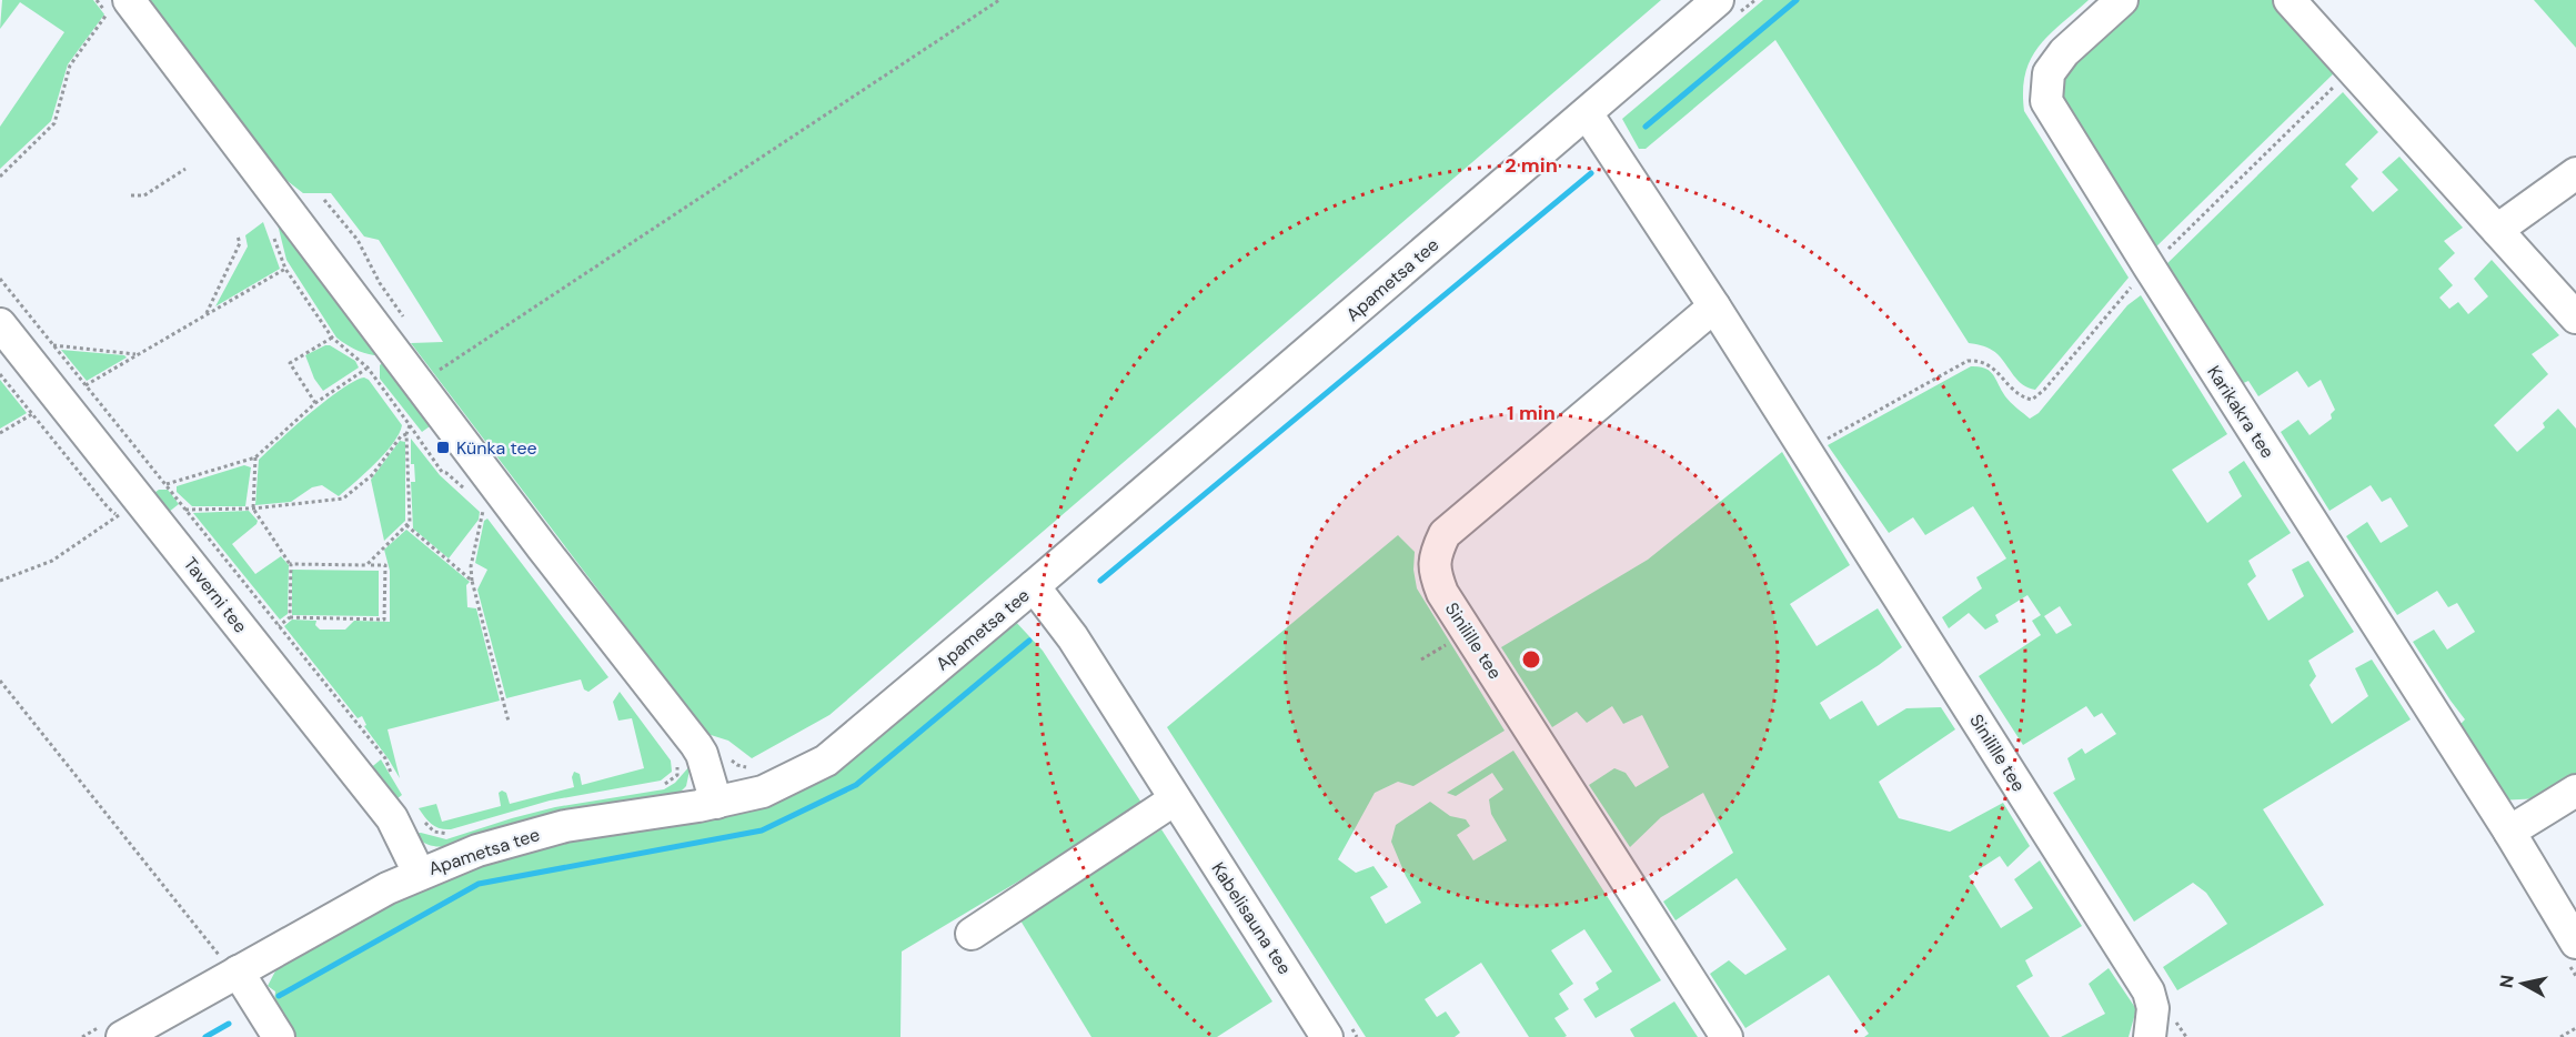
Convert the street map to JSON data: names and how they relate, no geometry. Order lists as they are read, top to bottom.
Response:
{
  "streets": {
    "street": [
      "Apametsa tee",
      "Karikakra tee",
      "Taverni tee",
      "Sinilille tee",
      "Kabelisauna tee"
    ]
  },
  "crossings": [
    ["Apametsa tee", "Taverni tee"],
    ["Apametsa tee", "Sinilille tee"],
    ["Apametsa tee", "Kabelisauna tee"]
  ],
  "places": {
    "transit": ["Künka tee"]
  },
  "north": "left",
  "rings": ["2 min", "1 min"]
}
